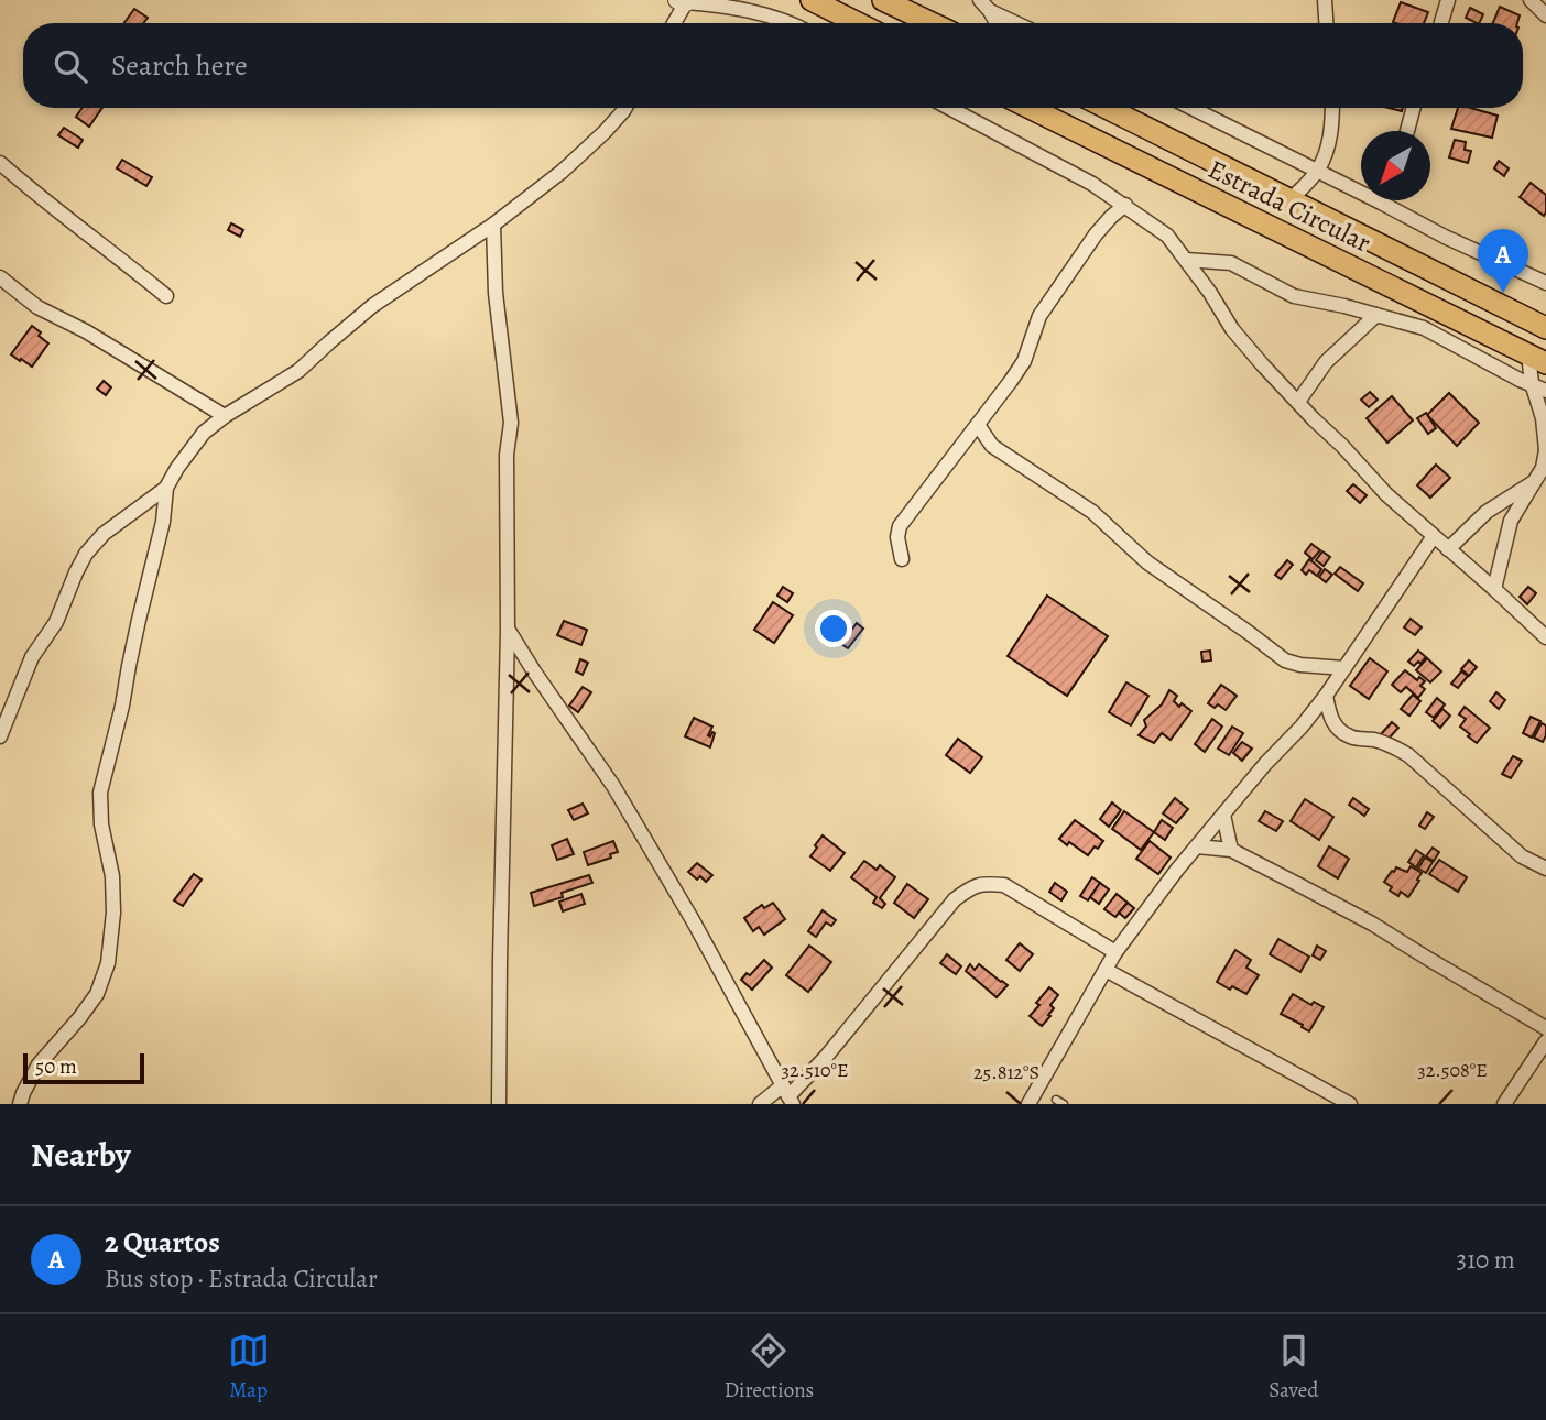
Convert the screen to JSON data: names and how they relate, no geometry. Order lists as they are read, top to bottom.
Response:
{
  "streets": {
    "main road": ["Estrada Circular"]
  },
  "scale_bar": "50 m",
  "north": "bottom left",
  "page": {
    "search": "Search here",
    "pins": "A",
    "scale": "50 m",
    "heading": "Nearby",
    "list": [
      {
        "mark": "A",
        "name": "2 Quartos",
        "note": "Bus stop · Estrada Circular",
        "value": "310 m"
      }
    ],
    "nav": ["Map", "Directions", "Saved"]
  },
  "coordinates": ["32.510°E", "32.508°E", "25.812°S"]
}
